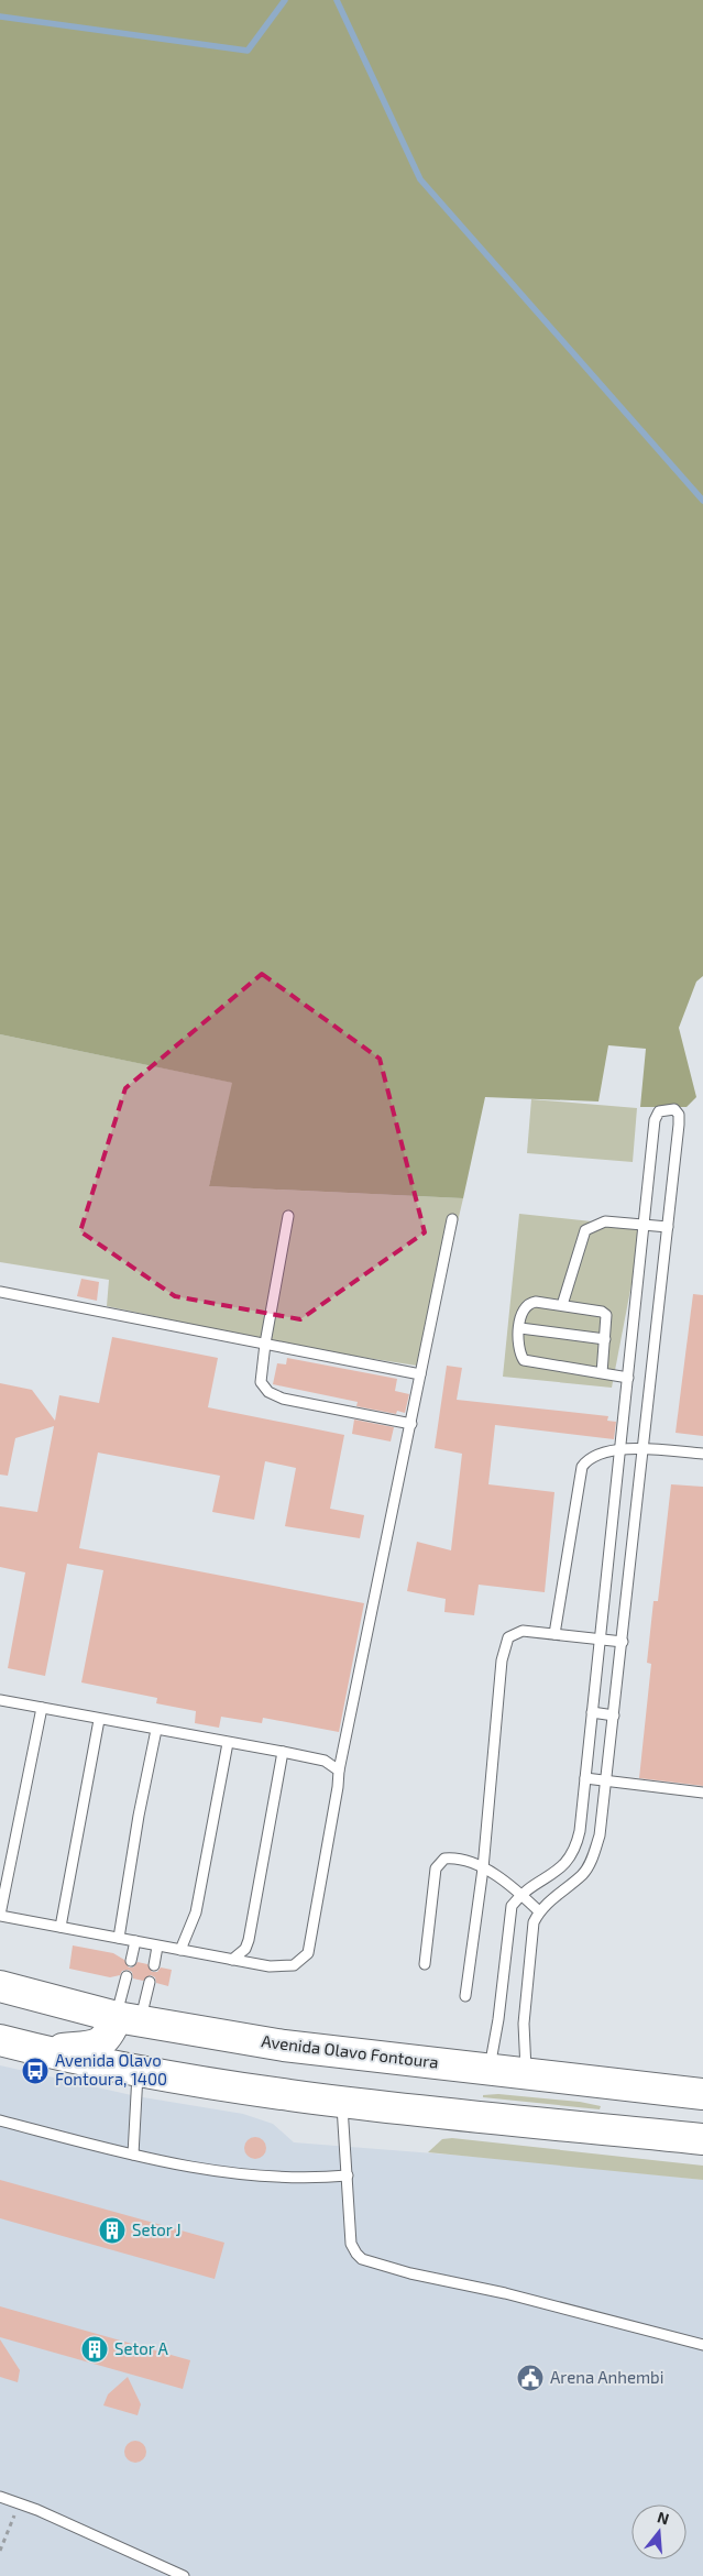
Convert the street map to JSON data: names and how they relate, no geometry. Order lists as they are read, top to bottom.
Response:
{
  "streets": {
    "main road": ["Avenida Olavo Fontoura"]
  },
  "places": {
    "bus stop": ["Avenida Olavo Fontoura, 1400"],
    "building": ["Setor J", "Setor A"],
    "public building": ["Arena Anhembi"]
  },
  "north": "top"
}
